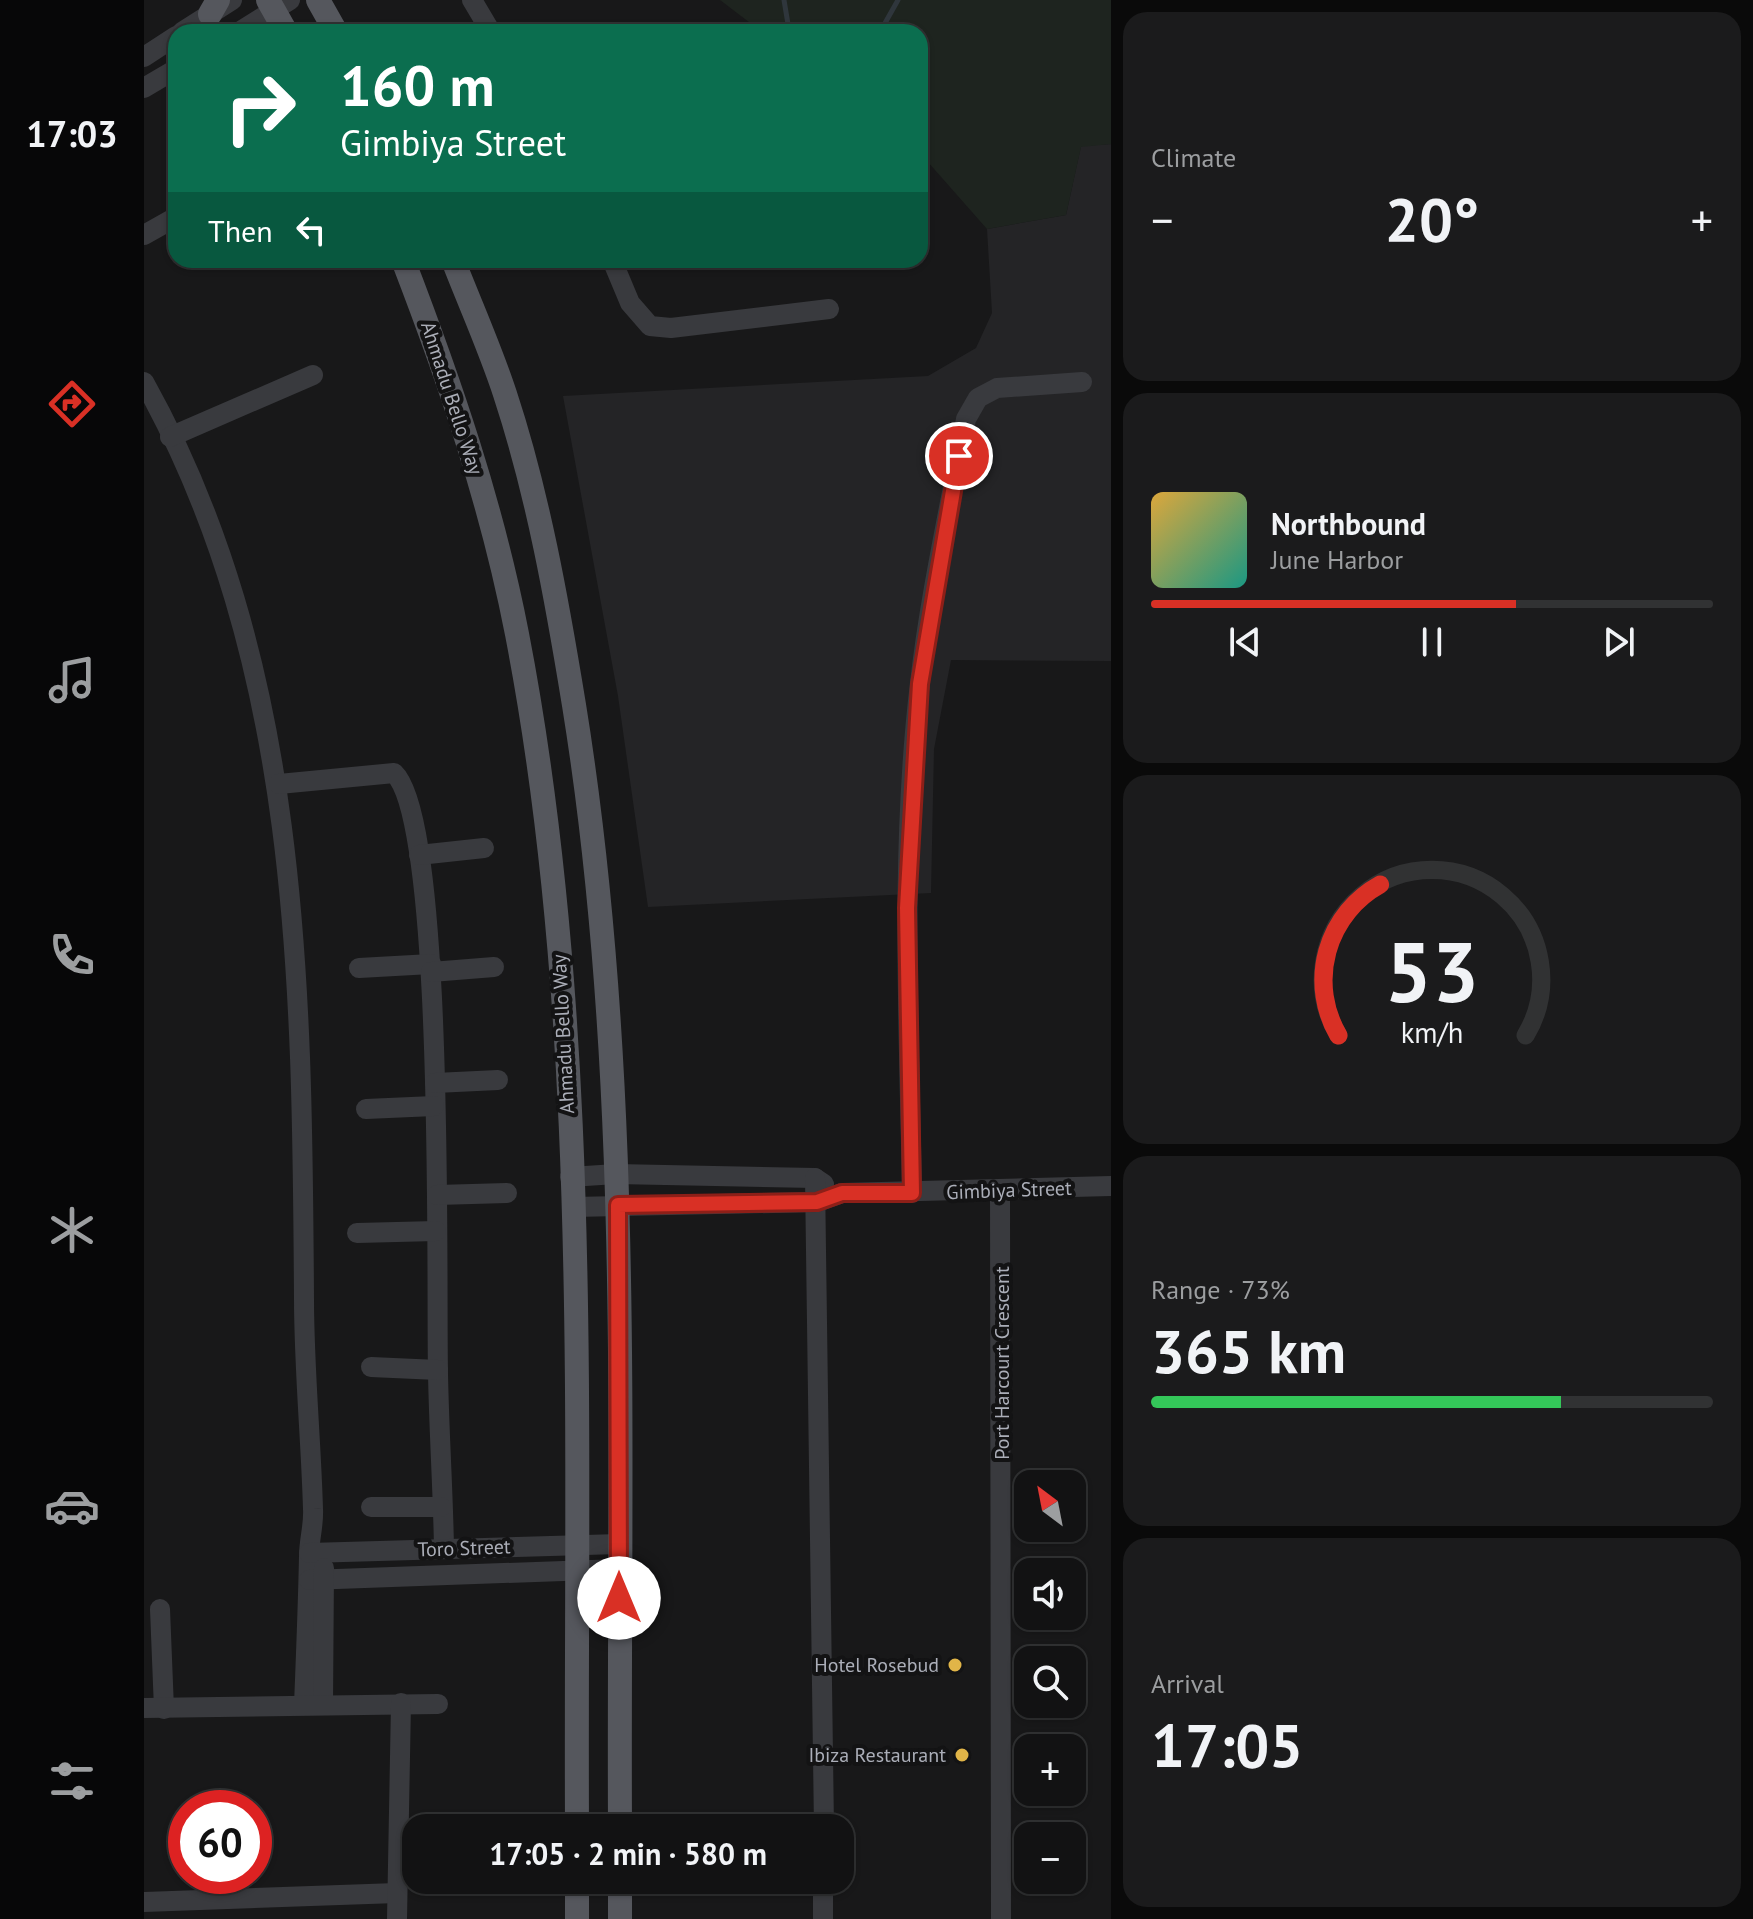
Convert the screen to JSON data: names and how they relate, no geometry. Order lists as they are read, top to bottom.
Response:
{
  "streets": {
    "main road": ["Ahmadu Bello Way"],
    "street": ["Gimbiya Street", "Port Harcourt Crescent", "Toro Street"]
  },
  "crossings": [
    ["Ahmadu Bello Way", "Gimbiya Street"],
    ["Ahmadu Bello Way", "Toro Street"],
    ["Gimbiya Street", "Port Harcourt Crescent"]
  ],
  "places": ["Hotel Rosebud", "Ibiza Restaurant"],
  "north": "top left",
  "page": {
    "tabs": "17:03",
    "tile": [
      "Climate",
      ["Range · 73%", "365 km"],
      ["Arrival", "17:05"]
    ],
    "turn": ["160 m", "Gimbiya Street"],
    "heat": ["−", "20°", "+"],
    "then": "Then",
    "song": ["Northbound", "June Harbor"],
    "map_buttons": ["+", "−"],
    "limit": "60",
    "trip": "17:05 · 2 min · 580 m",
    "gauge": ["53", "km/h"]
  }
}
